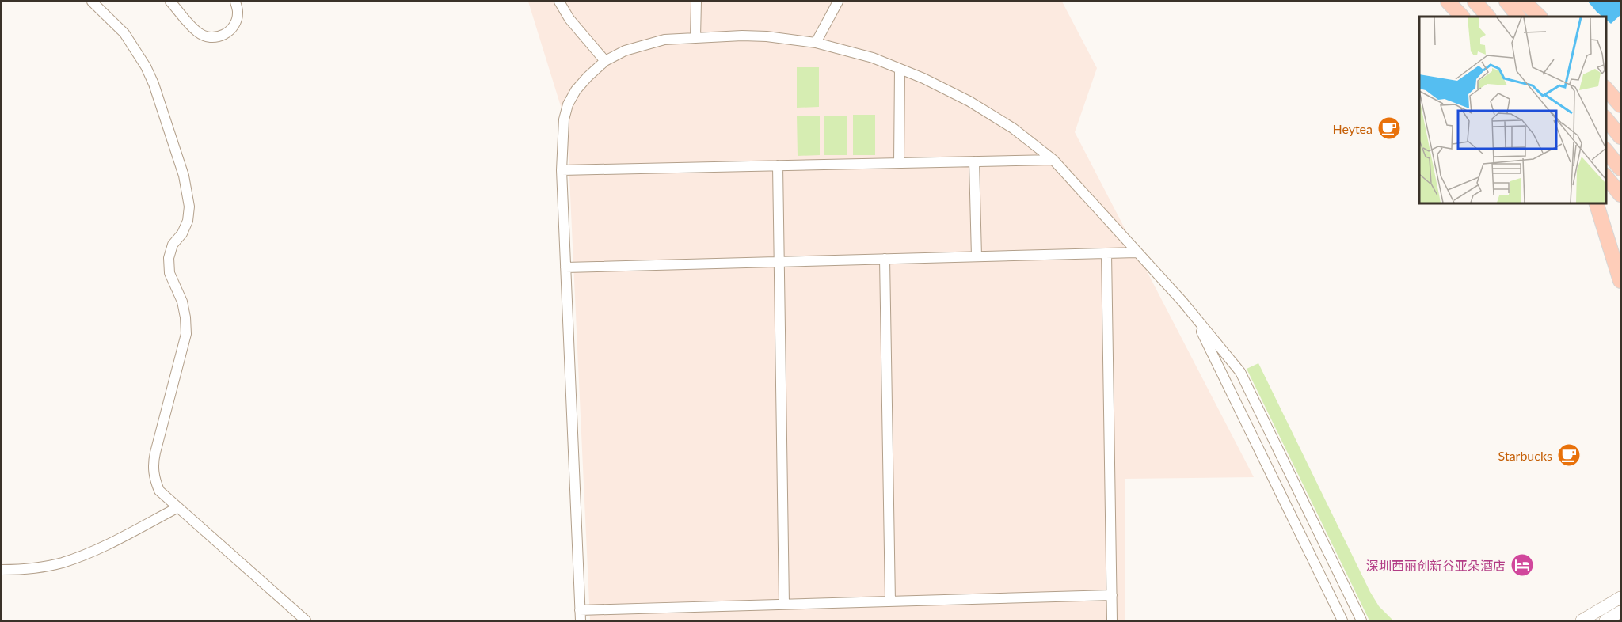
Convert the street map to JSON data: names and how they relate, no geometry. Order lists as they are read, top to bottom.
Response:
{
  "places": {
    "cafe": ["Heytea", "Starbucks"],
    "hotel": ["深圳西丽创新谷亚朵酒店"]
  }
}
